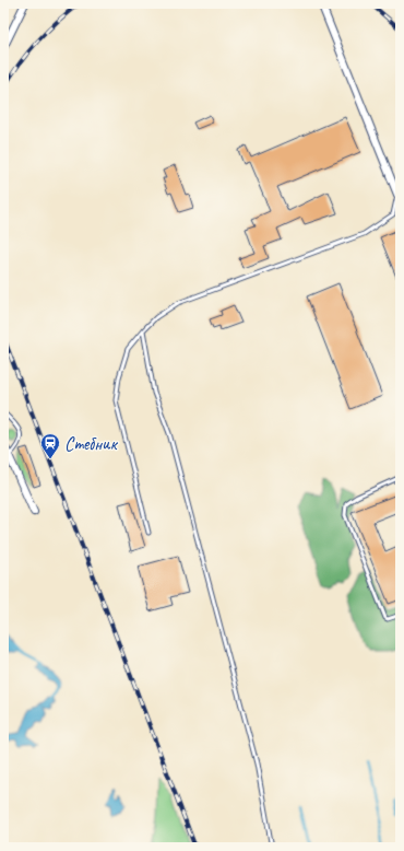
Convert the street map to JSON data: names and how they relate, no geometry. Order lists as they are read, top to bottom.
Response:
{
  "places": {
    "station": ["Стебник"]
  }
}
